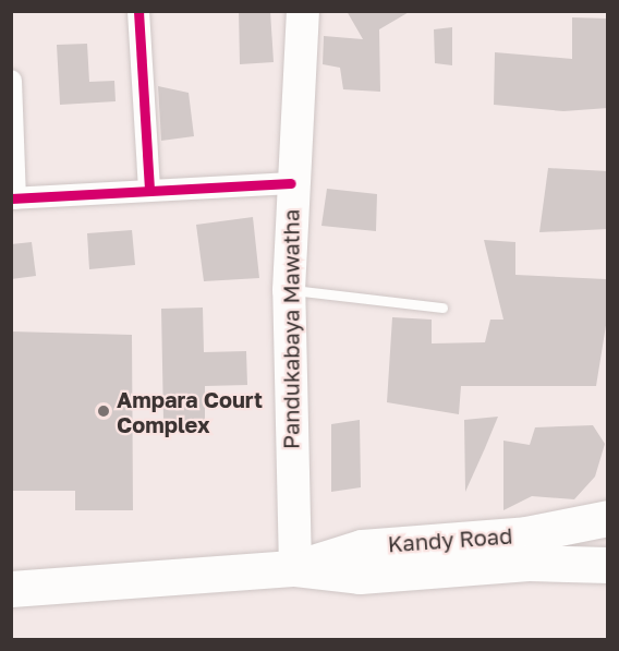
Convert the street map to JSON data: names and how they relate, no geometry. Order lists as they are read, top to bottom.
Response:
{
  "streets": {
    "highway": ["Kandy Road"],
    "main road": ["Pandukabaya Mawatha"]
  },
  "crossings": [
    ["Pandukabaya Mawatha", "Kandy Road"]
  ],
  "places": ["Ampara Court Complex"]
}
